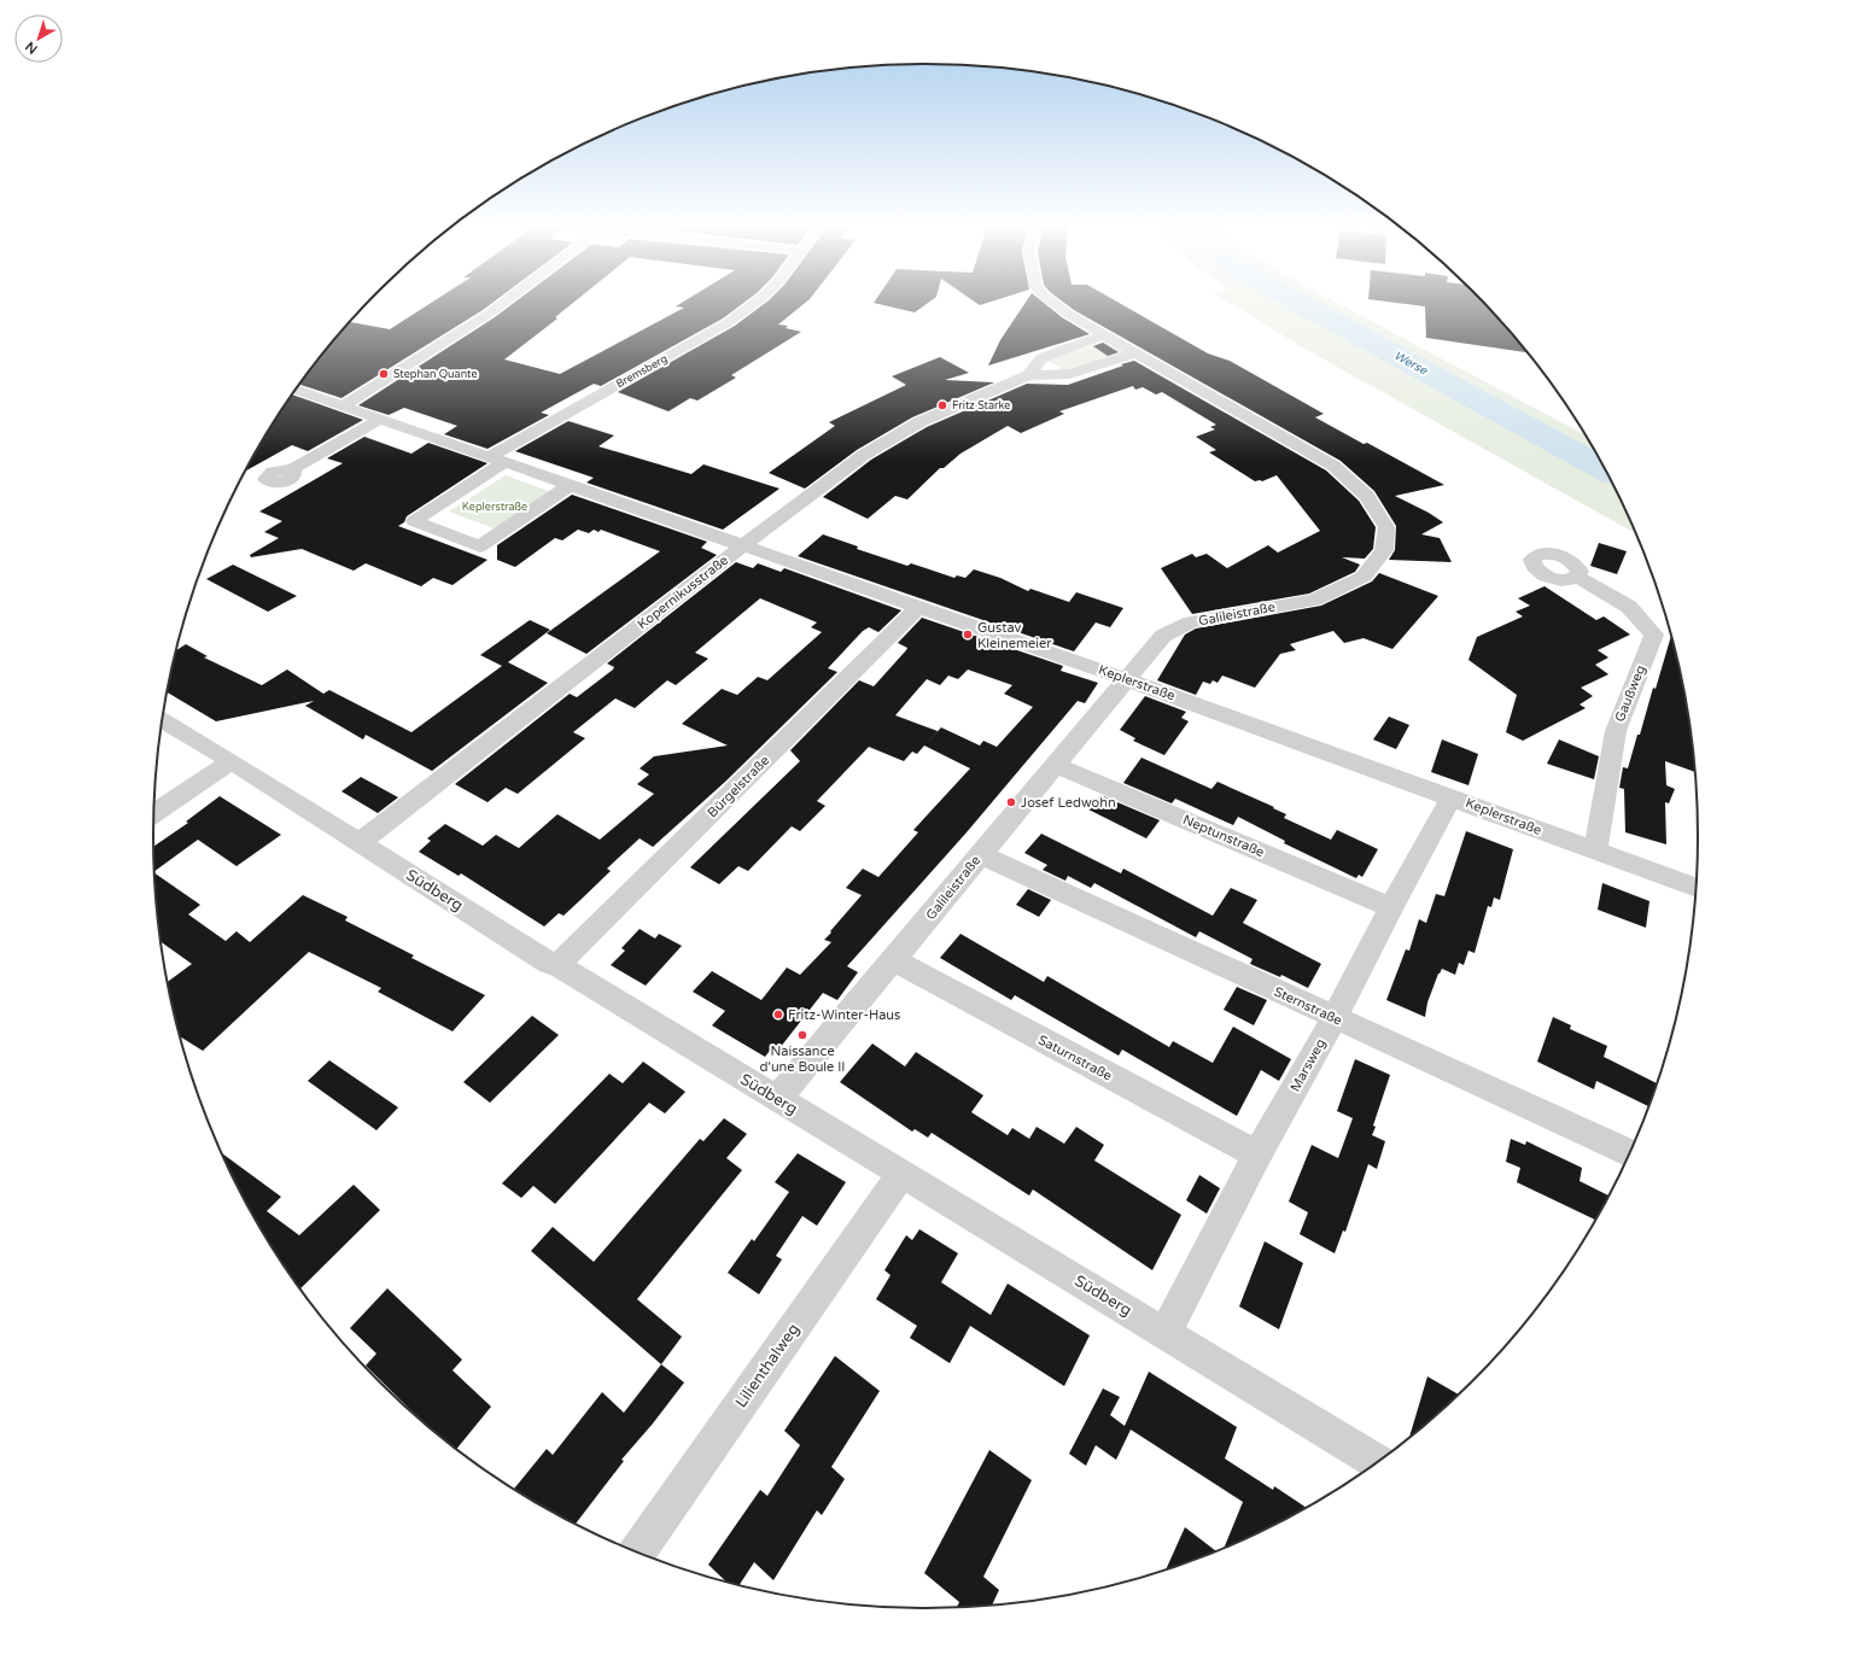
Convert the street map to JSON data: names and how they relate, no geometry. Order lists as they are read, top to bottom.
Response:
{
  "streets": {
    "street": [
      "Bremsberg",
      "Kopernikusstraße",
      "Galileistraße",
      "Keplerstraße",
      "Gaußweg",
      "Bürgelstraße",
      "Neptunstraße",
      "Südberg",
      "Sternstraße",
      "Saturnstraße",
      "Marsweg",
      "Lilienthalweg"
    ]
  },
  "crossings": [
    ["Bremsberg", "Keplerstraße"],
    ["Kopernikusstraße", "Galileistraße"],
    ["Kopernikusstraße", "Keplerstraße"],
    ["Kopernikusstraße", "Südberg"],
    ["Galileistraße", "Keplerstraße"],
    ["Galileistraße", "Neptunstraße"],
    ["Galileistraße", "Südberg"],
    ["Galileistraße", "Sternstraße"],
    ["Galileistraße", "Saturnstraße"],
    ["Keplerstraße", "Gaußweg"],
    ["Keplerstraße", "Bürgelstraße"],
    ["Keplerstraße", "Marsweg"],
    ["Bürgelstraße", "Südberg"],
    ["Neptunstraße", "Marsweg"],
    ["Südberg", "Marsweg"],
    ["Südberg", "Lilienthalweg"],
    ["Sternstraße", "Marsweg"],
    ["Saturnstraße", "Marsweg"]
  ],
  "water": ["Werse"],
  "parks": ["Keplerstraße"],
  "places": [
    "Stephan Quante",
    "Fritz Starke",
    "Gustav Kleinemeier",
    "Josef Ledwohn",
    "Fritz-Winter-Haus",
    "Naissance d'une Boule II"
  ],
  "north": "bottom left"
}
